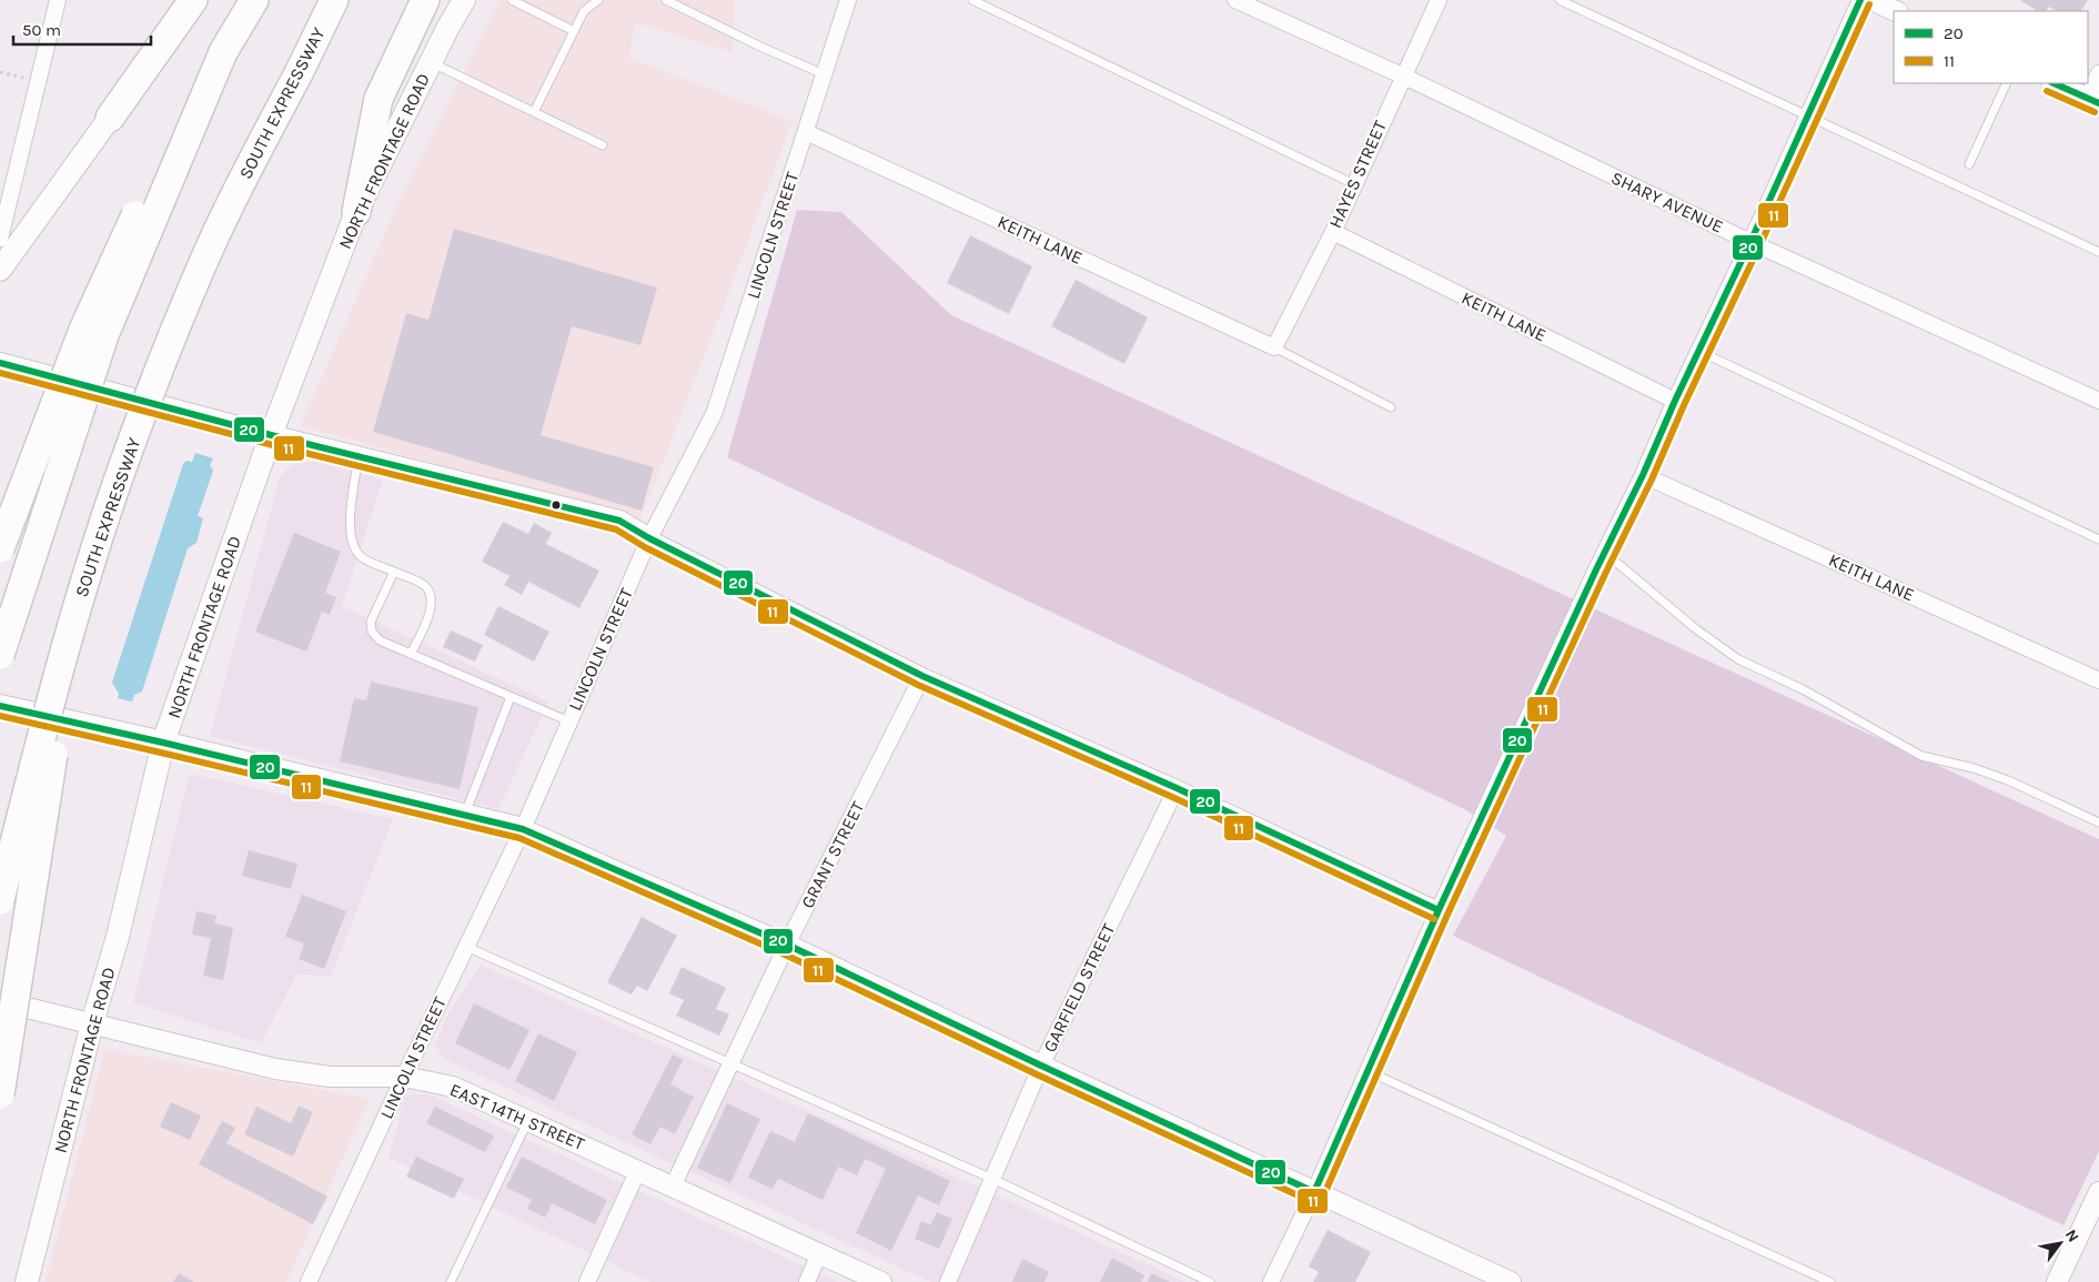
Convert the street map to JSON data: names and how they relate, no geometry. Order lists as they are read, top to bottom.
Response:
{
  "streets": {
    "highway": ["SOUTH EXPRESSWAY"],
    "main road": ["NORTH FRONTAGE ROAD"],
    "street": [
      "HAYES STREET",
      "SHARY AVENUE",
      "LINCOLN STREET",
      "KEITH LANE",
      "GRANT STREET",
      "GARFIELD STREET",
      "EAST 14TH STREET"
    ]
  },
  "crossings": [
    ["NORTH FRONTAGE ROAD", "EAST 14TH STREET"],
    ["HAYES STREET", "SHARY AVENUE"],
    ["HAYES STREET", "KEITH LANE"],
    ["LINCOLN STREET", "KEITH LANE"],
    ["LINCOLN STREET", "EAST 14TH STREET"],
    ["GRANT STREET", "EAST 14TH STREET"]
  ],
  "lines": ["transit line 20", "transit line 11"],
  "legend": ["20", "11"],
  "scale_bar": "50 m",
  "north": "top right"
}
